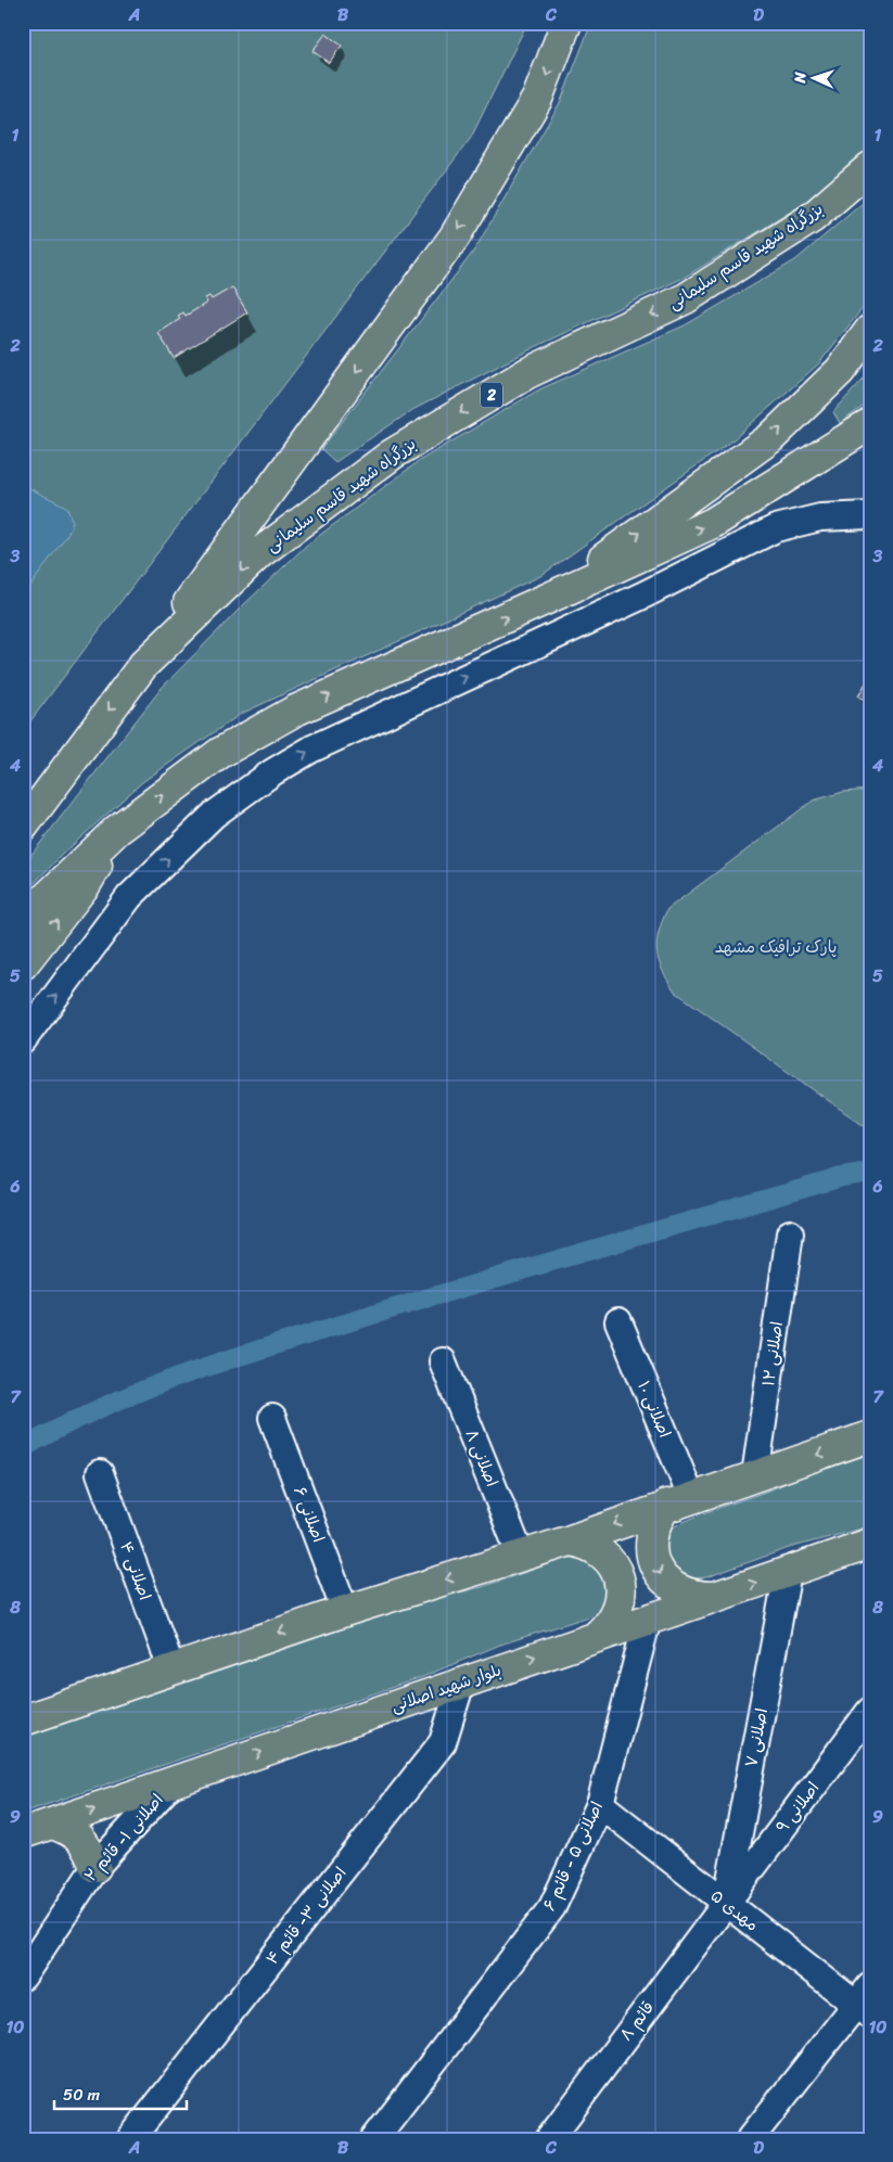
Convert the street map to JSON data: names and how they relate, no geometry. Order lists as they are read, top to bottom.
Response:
{
  "streets": {
    "main road": ["بزرگراه شهید قاسم سلیمانی", "2", "بلوار شهید اصلانی"],
    "street": [
      "اصلانی ۱۲",
      "اصلانی ۱۰",
      "اصلانی ۸",
      "اصلانی ۶",
      "اصلانی ۴",
      "اصلانی ۷",
      "اصلانی ۹",
      "اصلانی ۱- قائم ۲",
      "اصلانی ۵ - قائم ۶",
      "مهدی ۵",
      "اصلانی ۳- قائم ۴",
      "قائم ۸"
    ]
  },
  "crossings": [
    ["بلوار شهید اصلانی", "اصلانی ۷"],
    ["بلوار شهید اصلانی", "اصلانی ۱- قائم ۲"],
    ["بلوار شهید اصلانی", "اصلانی ۵ - قائم ۶"],
    ["بلوار شهید اصلانی", "اصلانی ۳- قائم ۴"],
    ["اصلانی ۷", "اصلانی ۹"],
    ["اصلانی ۷", "مهدی ۵"],
    ["اصلانی ۷", "قائم ۸"],
    ["اصلانی ۹", "مهدی ۵"],
    ["اصلانی ۹", "قائم ۸"],
    ["اصلانی ۵ - قائم ۶", "مهدی ۵"],
    ["مهدی ۵", "قائم ۸"]
  ],
  "parks": ["پارک ترافیک مشهد"],
  "scale_bar": "50 m",
  "north": "left",
  "grid": {
    "columns": [
      "A",
      "B",
      "C",
      "D"
    ],
    "rows": [
      "1",
      "2",
      "3",
      "4",
      "5",
      "6",
      "7",
      "8",
      "9",
      "10"
    ]
  }
}
